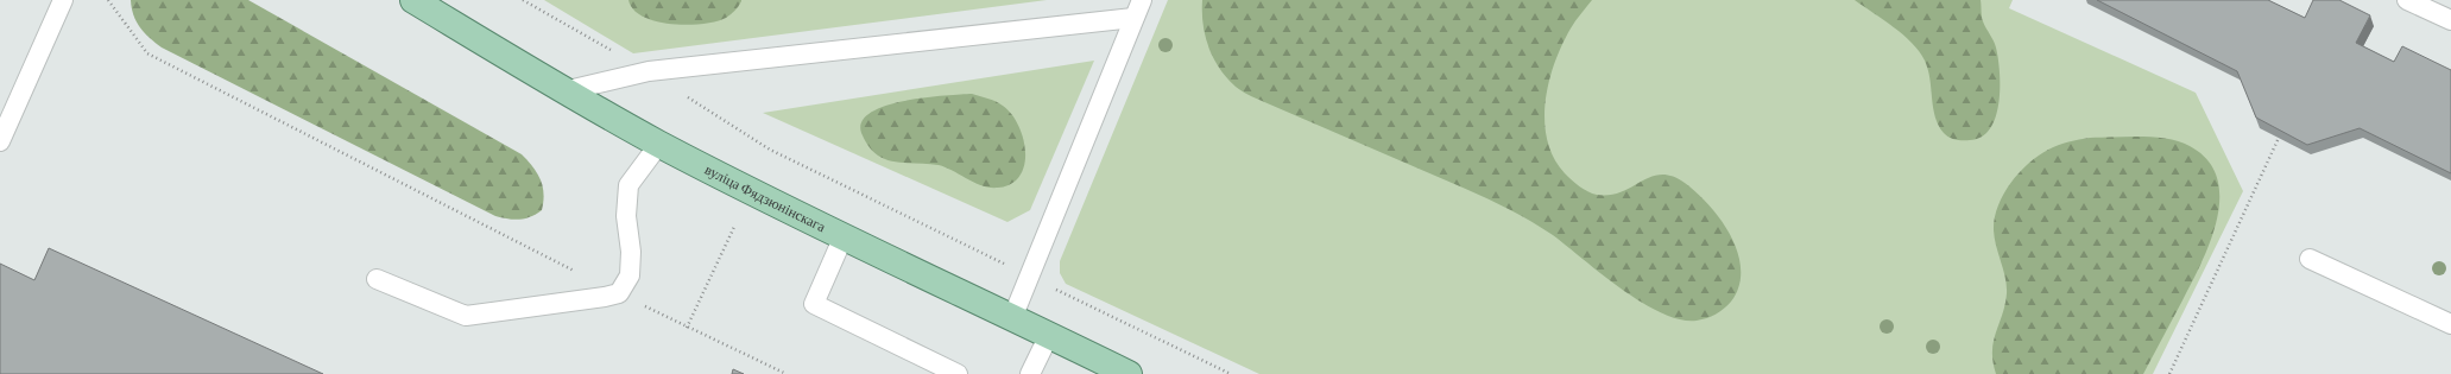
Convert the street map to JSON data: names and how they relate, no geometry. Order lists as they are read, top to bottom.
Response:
{
  "streets": {
    "main road": ["вуліца Фядзюнінскага"]
  }
}
